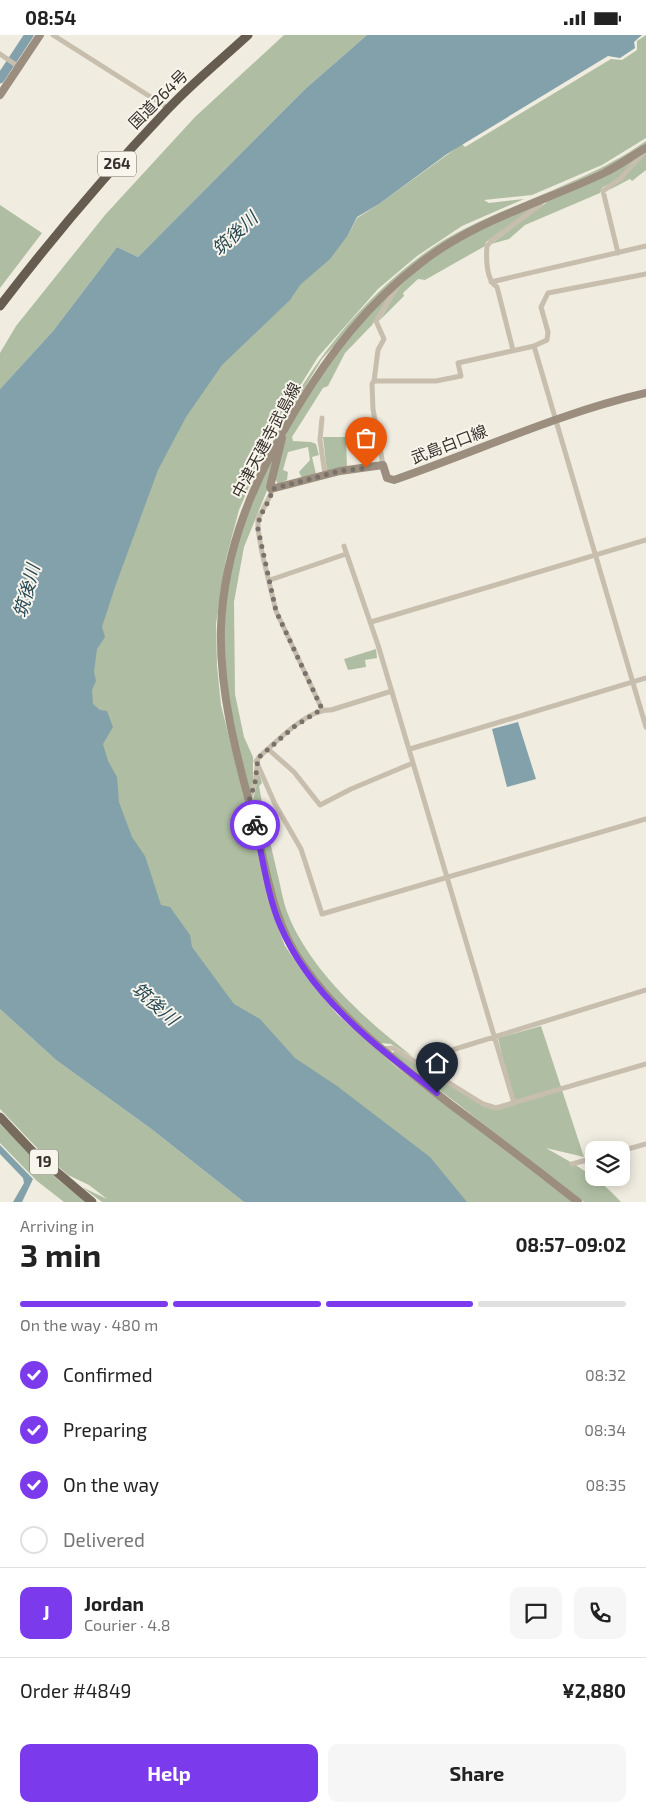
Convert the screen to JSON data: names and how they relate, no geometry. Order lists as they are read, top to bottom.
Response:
{
  "streets": {
    "highway": ["国道264号", "264"],
    "main road": ["中津天建寺武島線", "武島白口線", "19"]
  },
  "water": ["筑後川"],
  "page": {
    "status": "08:54",
    "heading": ["3 min", "Arriving in", "08:57–09:02"],
    "panel": [
      "Jordan",
      "Courier · 4.8",
      "Order #4849",
      "¥2,880"
    ],
    "bar": "On the way · 480 m",
    "list": [
      ["Confirmed", "08:32"],
      ["Preparing", "08:34"],
      ["On the way", "08:35"],
      "Delivered"
    ],
    "round": "J",
    "buttons": ["Help", "Share"]
  }
}
